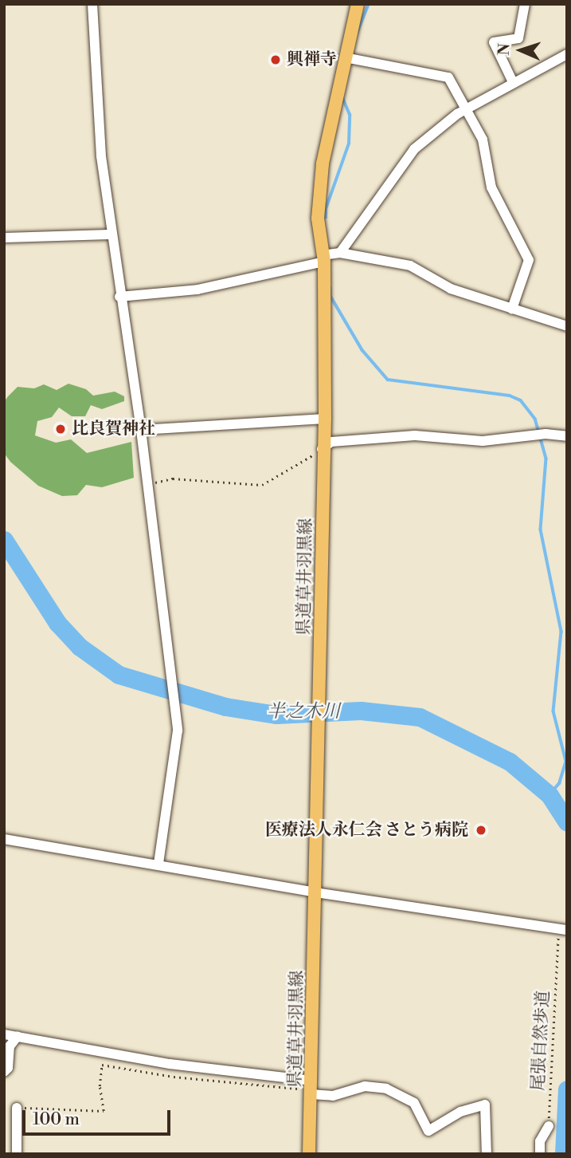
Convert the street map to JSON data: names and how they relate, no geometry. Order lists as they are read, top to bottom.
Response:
{
  "streets": {
    "main road": ["県道草井羽黒線"],
    "path": ["尾張自然歩道"]
  },
  "water": ["半之木川"],
  "places": ["興禅寺", "比良賀神社", "医療法人永仁会 さとう病院"],
  "scale_bar": "100 m",
  "north": "left"
}
